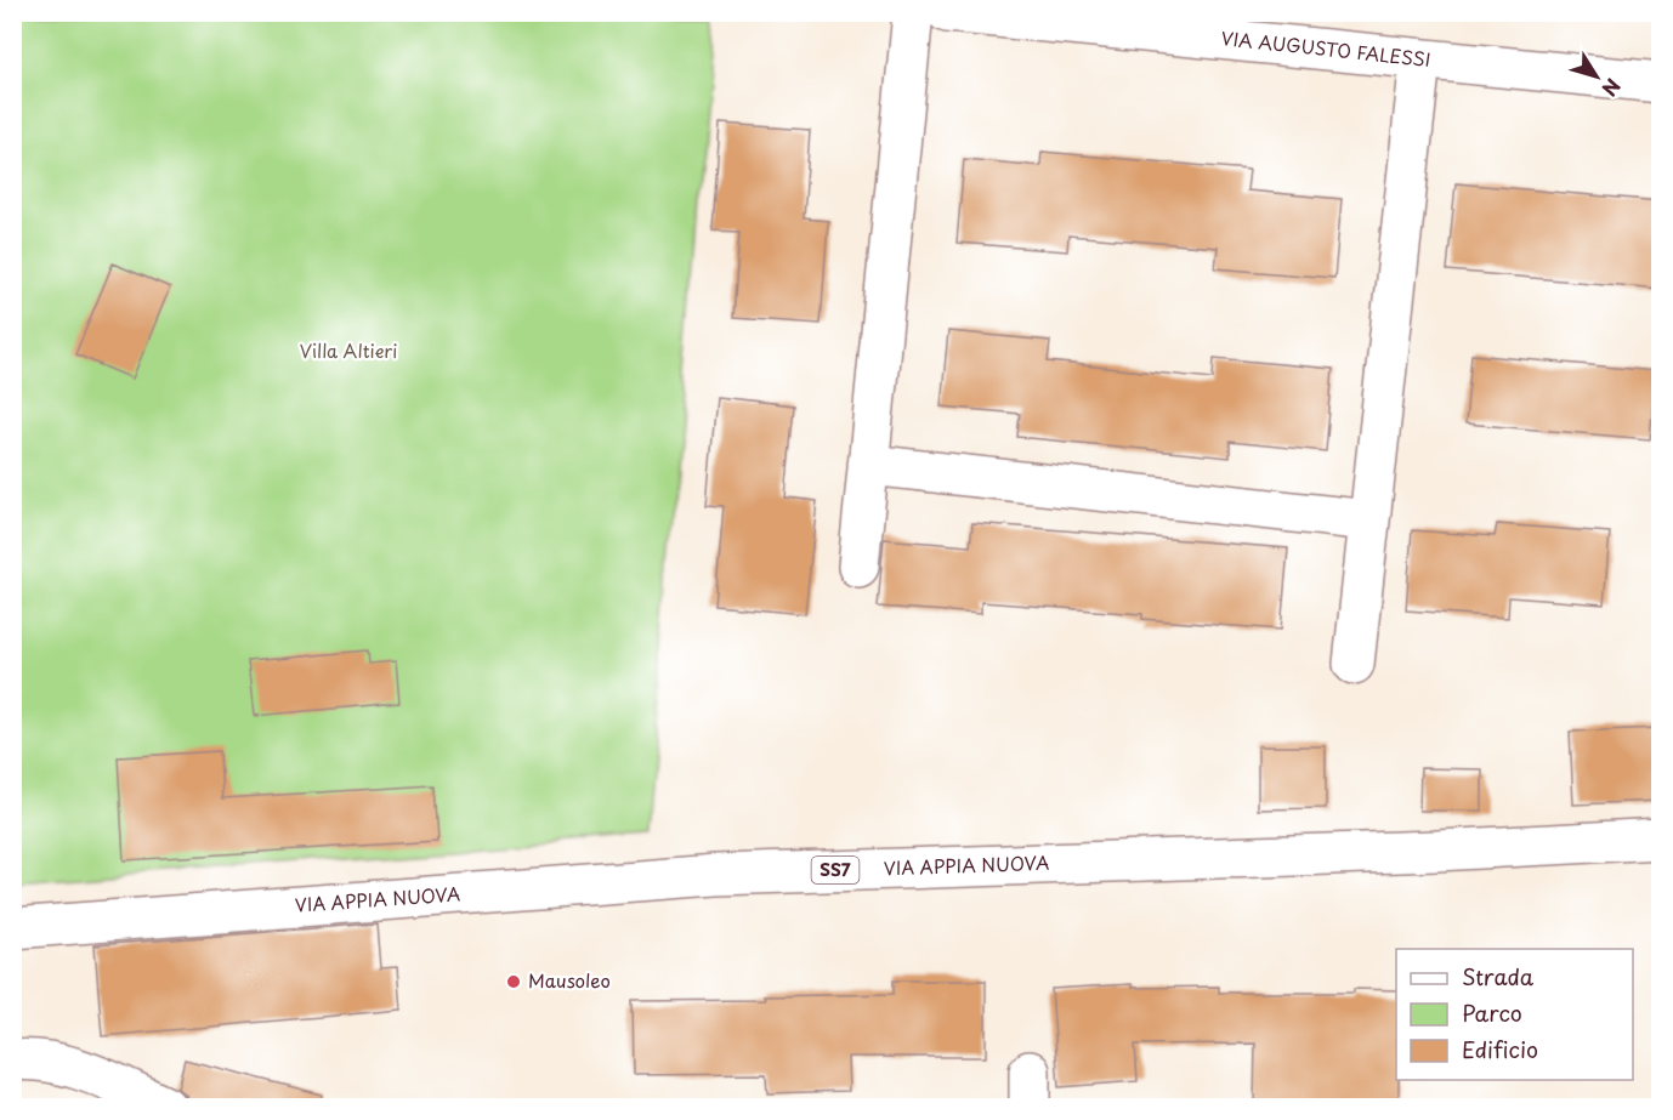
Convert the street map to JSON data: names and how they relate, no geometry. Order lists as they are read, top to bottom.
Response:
{
  "streets": {
    "street": ["VIA AUGUSTO FALESSI", "VIA APPIA NUOVA", "SS7"]
  },
  "parks": ["Villa Altieri"],
  "places": ["Mausoleo"],
  "legend": ["Strada", "Parco", "Edificio"],
  "north": "bottom right"
}
